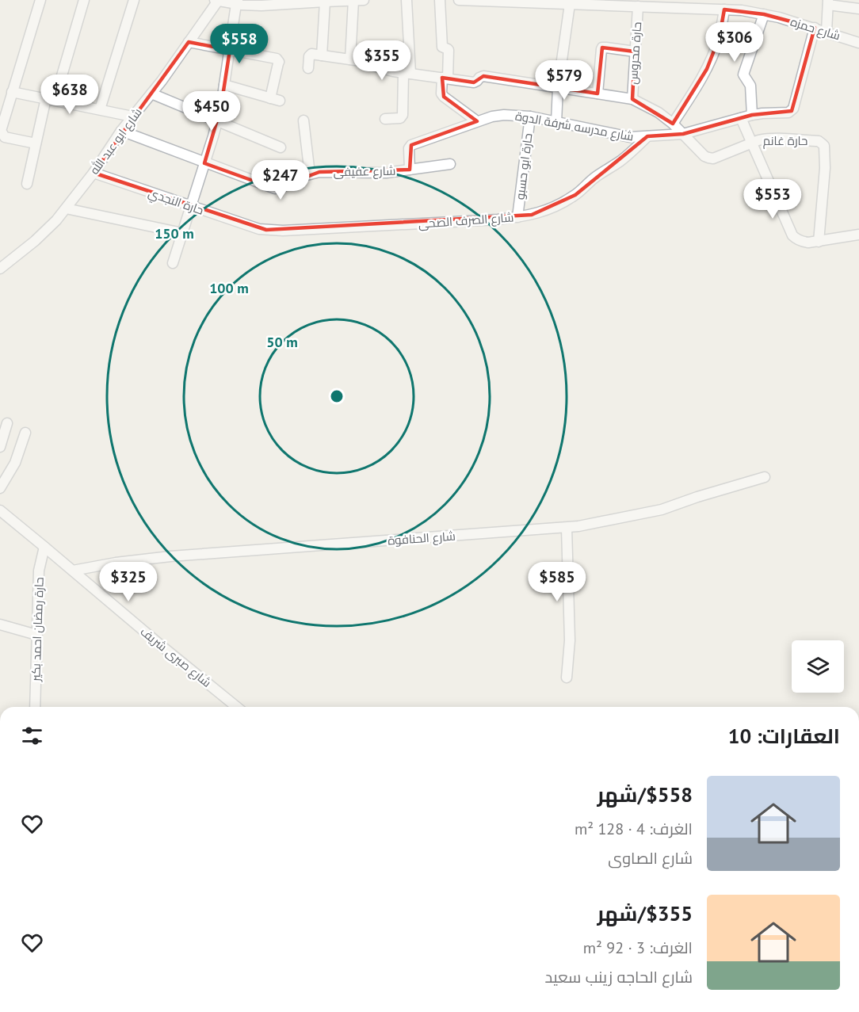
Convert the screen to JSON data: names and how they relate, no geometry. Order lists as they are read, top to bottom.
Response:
{
  "streets": {
    "street": [
      "شارع حمزه",
      "حارة محروس",
      "شارع مدرسه شرفة الدوة",
      "حارة غانم",
      "شارع ابو عبد الله",
      "حارة ابو حسبو",
      "شارع عفيفى",
      "حارة النجدي",
      "شارع الصرف الصحى",
      "شارع الحنافوة",
      "حارة رمضان احمد بكير",
      "شارع صبرى شريف"
    ]
  },
  "crossings": [
    ["شارع حمزه", "حارة محروس"],
    ["شارع حمزه", "شارع مدرسه شرفة الدوة"],
    ["شارع مدرسه شرفة الدوة", "حارة غانم"],
    ["شارع مدرسه شرفة الدوة", "حارة ابو حسبو"],
    ["شارع مدرسه شرفة الدوة", "شارع عفيفى"],
    ["شارع مدرسه شرفة الدوة", "شارع الصرف الصحى"],
    ["شارع ابو عبد الله", "شارع عفيفى"],
    ["شارع ابو عبد الله", "حارة النجدي"],
    ["حارة ابو حسبو", "شارع الصرف الصحى"],
    ["حارة النجدي", "شارع الصرف الصحى"],
    ["شارع الحنافوة", "شارع صبرى شريف"],
    ["حارة رمضان احمد بكير", "شارع صبرى شريف"]
  ],
  "page": {
    "price": [
      "$306",
      "$558",
      "$355",
      "$579",
      "$638",
      "$450",
      "$247",
      "$553",
      "$325",
      "$585"
    ],
    "heading": "العقارات: 10",
    "list": [
      {
        "name": "$558/شهر",
        "note": "الغرف: 4 · 128 m² · شارع الصاوى"
      },
      {
        "name": "$355/شهر",
        "note": "الغرف: 3 · 92 m² · شارع الحاجه زينب سعيد"
      }
    ]
  },
  "rings": ["150 m", "100 m", "50 m"]
}
